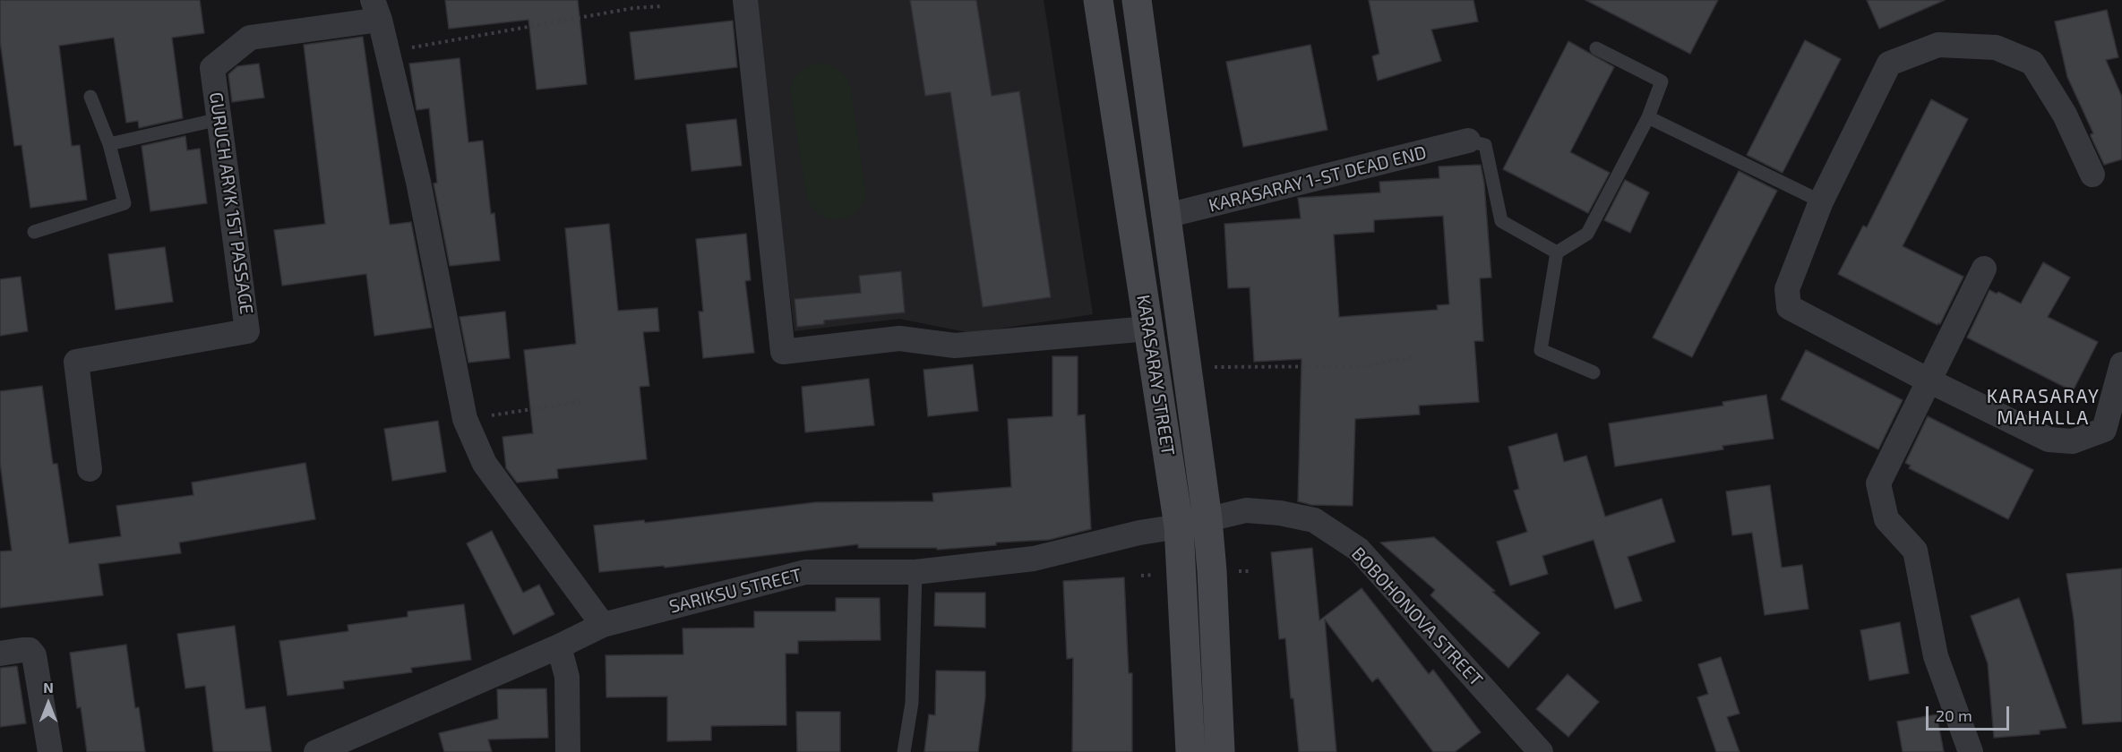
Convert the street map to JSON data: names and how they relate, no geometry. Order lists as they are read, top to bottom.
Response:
{
  "streets": {
    "main road": ["KARASARAY STREET"],
    "street": [
      "KARASARAY 1-ST DEAD END",
      "GURUCH ARYK 1ST PASSAGE",
      "SARIKSU STREET",
      "BOBOHONOVA STREET"
    ]
  },
  "crossings": [
    ["KARASARAY 1-ST DEAD END", "KARASARAY STREET"],
    ["GURUCH ARYK 1ST PASSAGE", "SARIKSU STREET"],
    ["KARASARAY STREET", "SARIKSU STREET"],
    ["KARASARAY STREET", "BOBOHONOVA STREET"],
    ["SARIKSU STREET", "BOBOHONOVA STREET"]
  ],
  "districts": ["KARASARAY MAHALLA"],
  "scale_bar": "20 m",
  "north": "top"
}
